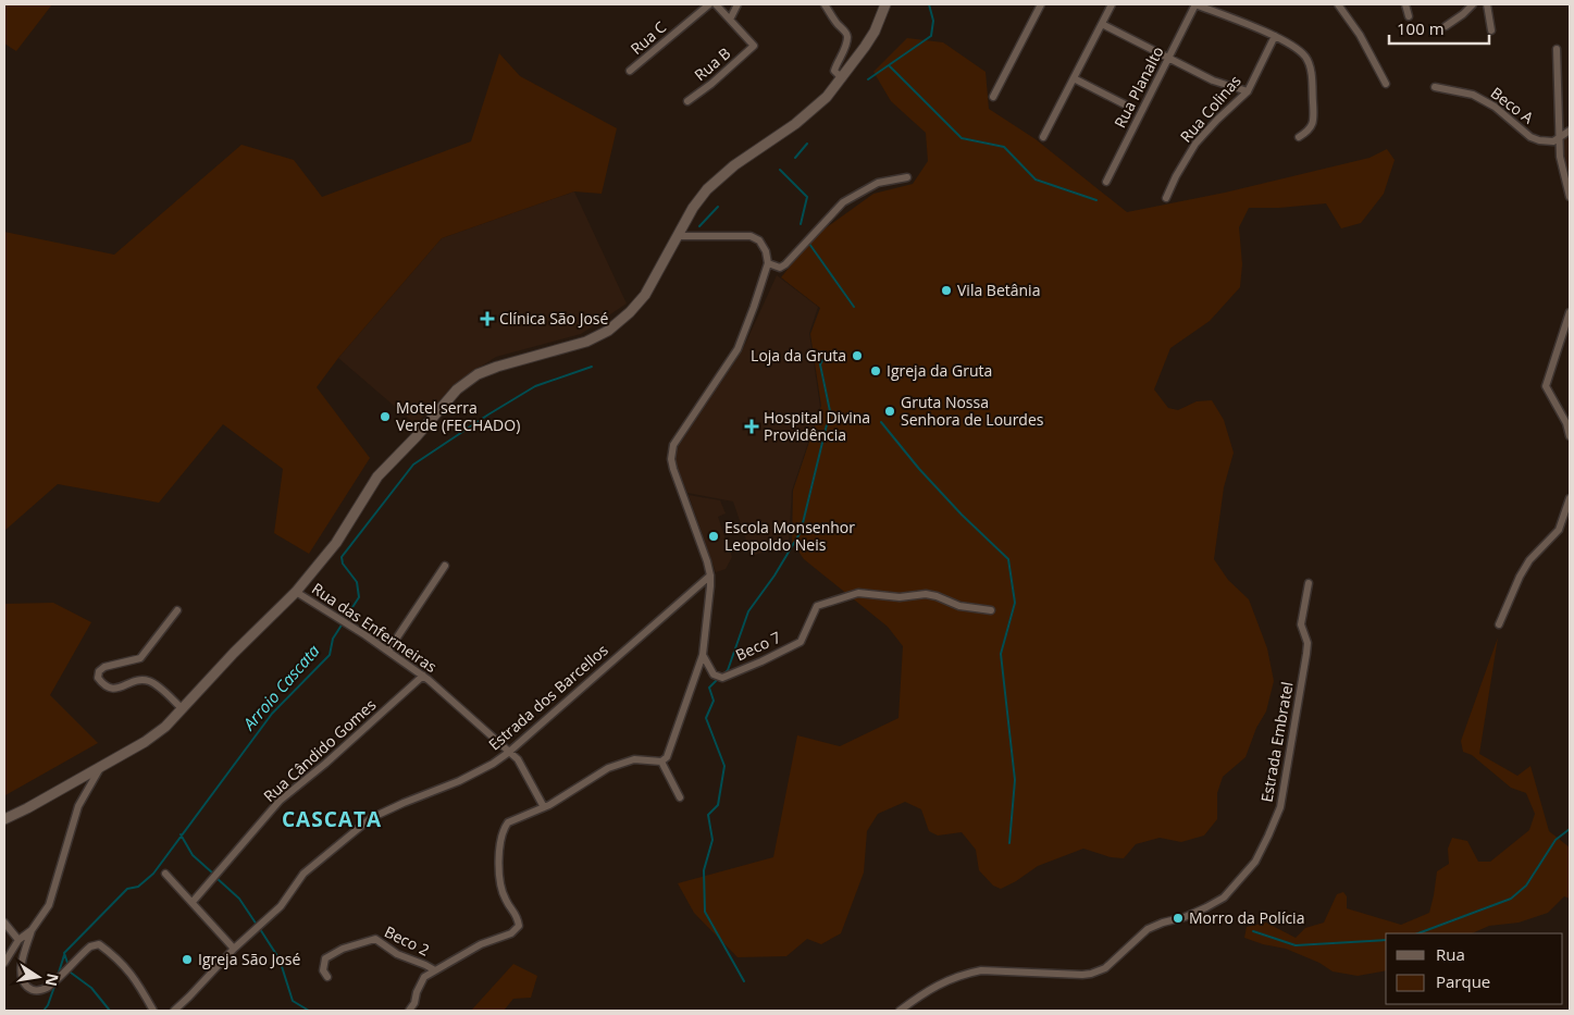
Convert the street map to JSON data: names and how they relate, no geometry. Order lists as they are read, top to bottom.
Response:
{
  "streets": {
    "street": [
      "Rua C",
      "Rua B",
      "Rua Planalto",
      "Beco A",
      "Rua Colinas",
      "Rua das Enfermeiras",
      "Beco 7",
      "Estrada dos Barcellos",
      "Estrada Embratel",
      "Rua Cândido Gomes",
      "Beco 2"
    ]
  },
  "crossings": [
    ["Rua das Enfermeiras", "Estrada dos Barcellos"],
    ["Rua das Enfermeiras", "Rua Cândido Gomes"]
  ],
  "districts": ["CASCATA"],
  "water": ["Arroio Cascata"],
  "places": {
    "other": [
      "Vila Betânia",
      "Loja da Gruta",
      "Igreja da Gruta",
      "Gruta Nossa Senhora de Lourdes",
      "Motel serra Verde (FECHADO)",
      "Escola Monsenhor Leopoldo Neis",
      "Morro da Polícia",
      "Igreja São José"
    ],
    "health": ["Clínica São José", "Hospital Divina Providência"]
  },
  "legend": ["Rua", "Parque"],
  "scale_bar": "100 m",
  "north": "right"
}
